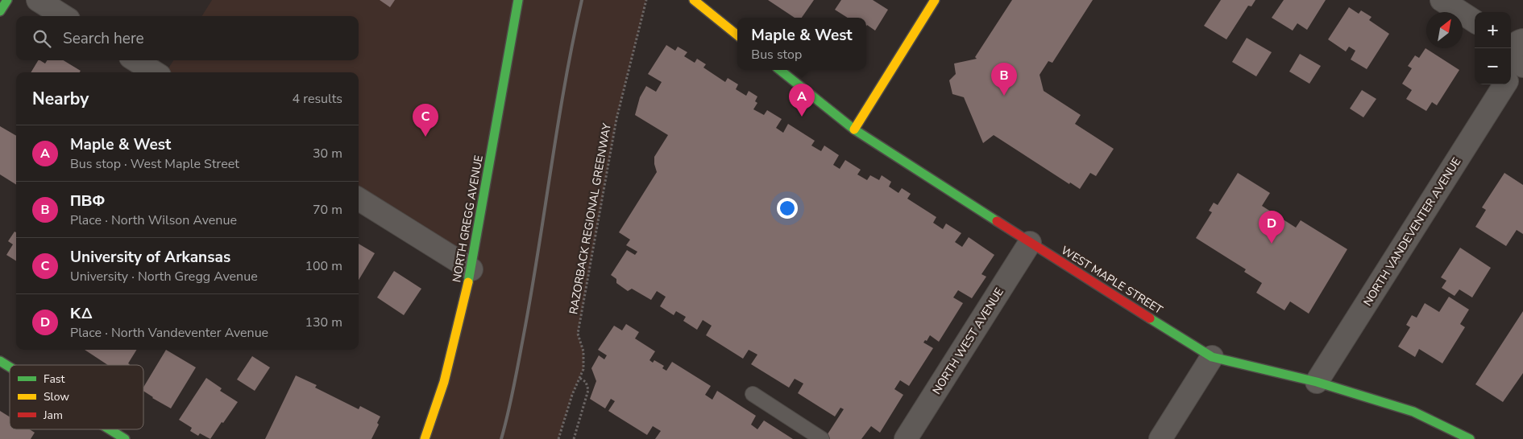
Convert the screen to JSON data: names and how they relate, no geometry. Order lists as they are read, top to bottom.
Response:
{
  "streets": {
    "street": [
      "NORTH GREGG AVENUE",
      "NORTH VANDEVENTER AVENUE",
      "WEST MAPLE STREET",
      "NORTH WEST AVENUE"
    ],
    "path": ["RAZORBACK REGIONAL GREENWAY"]
  },
  "crossings": [
    ["NORTH VANDEVENTER AVENUE", "WEST MAPLE STREET"],
    ["WEST MAPLE STREET", "NORTH WEST AVENUE"]
  ],
  "legend": ["Fast", "Slow", "Jam"],
  "north": "top right",
  "page": {
    "map_buttons": ["+", "−"],
    "search": "Search here",
    "popup": ["Maple & West", "Bus stop"],
    "pins": [
      "B",
      "A",
      "C",
      "D"
    ],
    "heading": ["Nearby", "4 results"],
    "list": [
      {
        "mark": "A",
        "name": "Maple & West",
        "note": "Bus stop · West Maple Street",
        "value": "30 m"
      },
      {
        "mark": "B",
        "name": "ΠΒΦ",
        "note": "Place · North Wilson Avenue",
        "value": "70 m"
      },
      {
        "mark": "C",
        "name": "University of Arkansas",
        "note": "University · North Gregg Avenue",
        "value": "100 m"
      },
      {
        "mark": "D",
        "name": "ΚΔ",
        "note": "Place · North Vandeventer Avenue",
        "value": "130 m"
      }
    ]
  }
}
